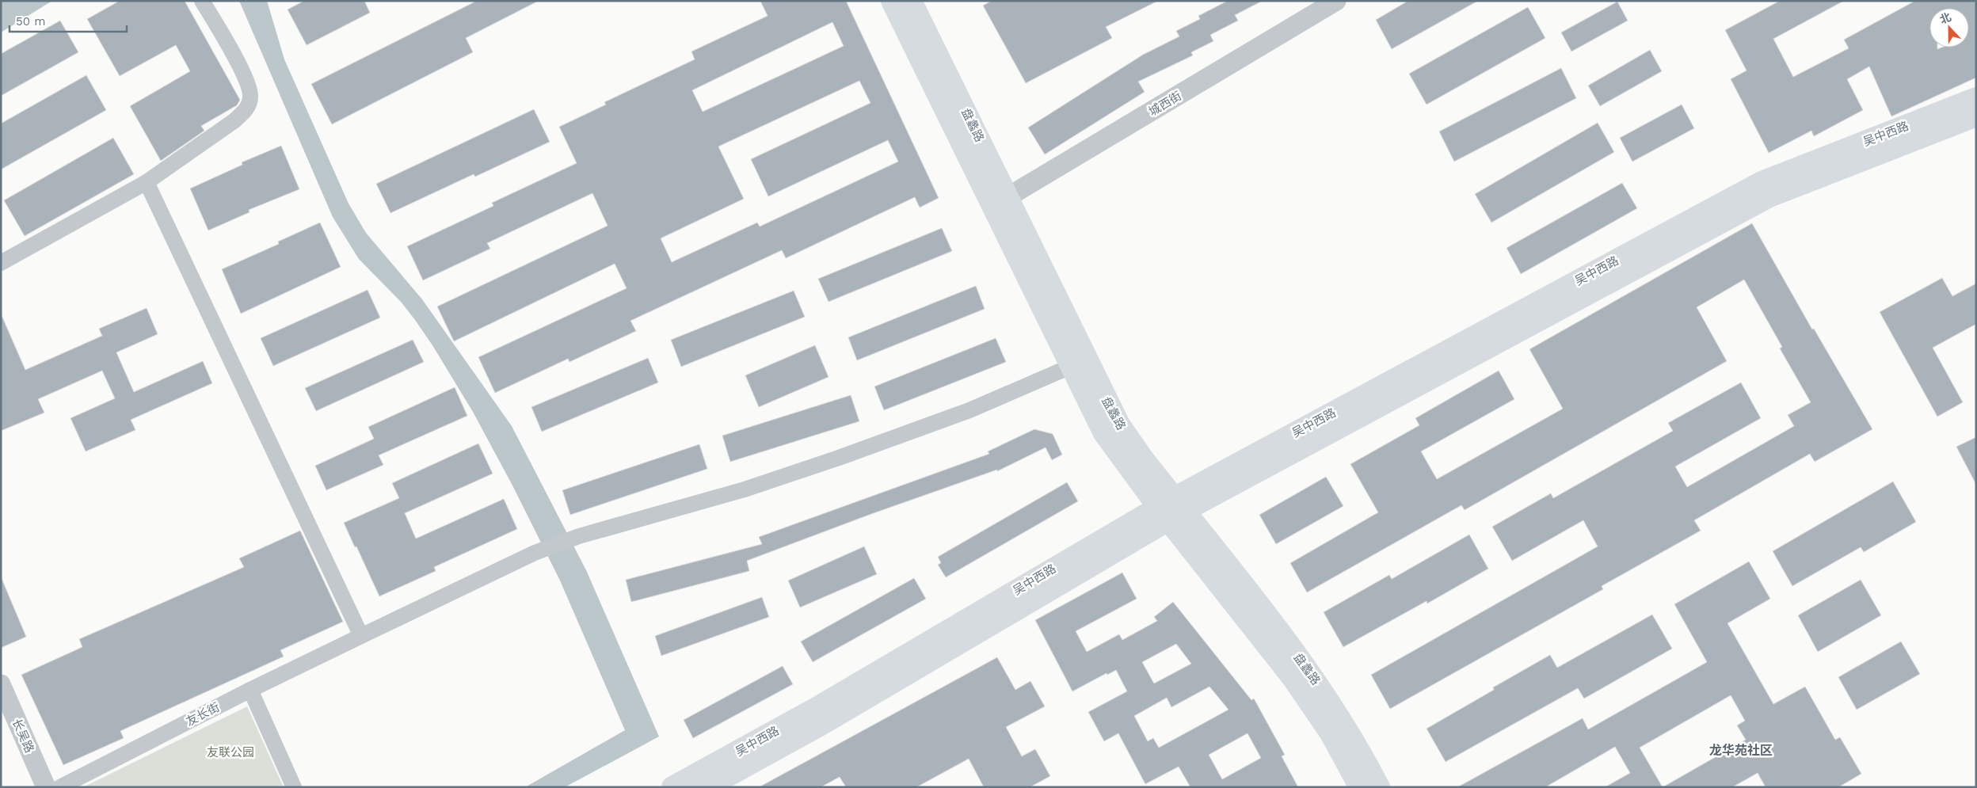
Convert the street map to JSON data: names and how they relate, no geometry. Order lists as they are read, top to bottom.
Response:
{
  "streets": {
    "main road": ["盘蠡路", "吴中西路"],
    "street": ["城西街", "友长街", "长吴路"]
  },
  "crossings": [
    ["城西街", "盘蠡路"],
    ["盘蠡路", "吴中西路"],
    ["盘蠡路", "友长街"]
  ],
  "districts": ["龙华苑社区"],
  "parks": ["友联公园"],
  "scale_bar": "50 m",
  "north": "top"
}
